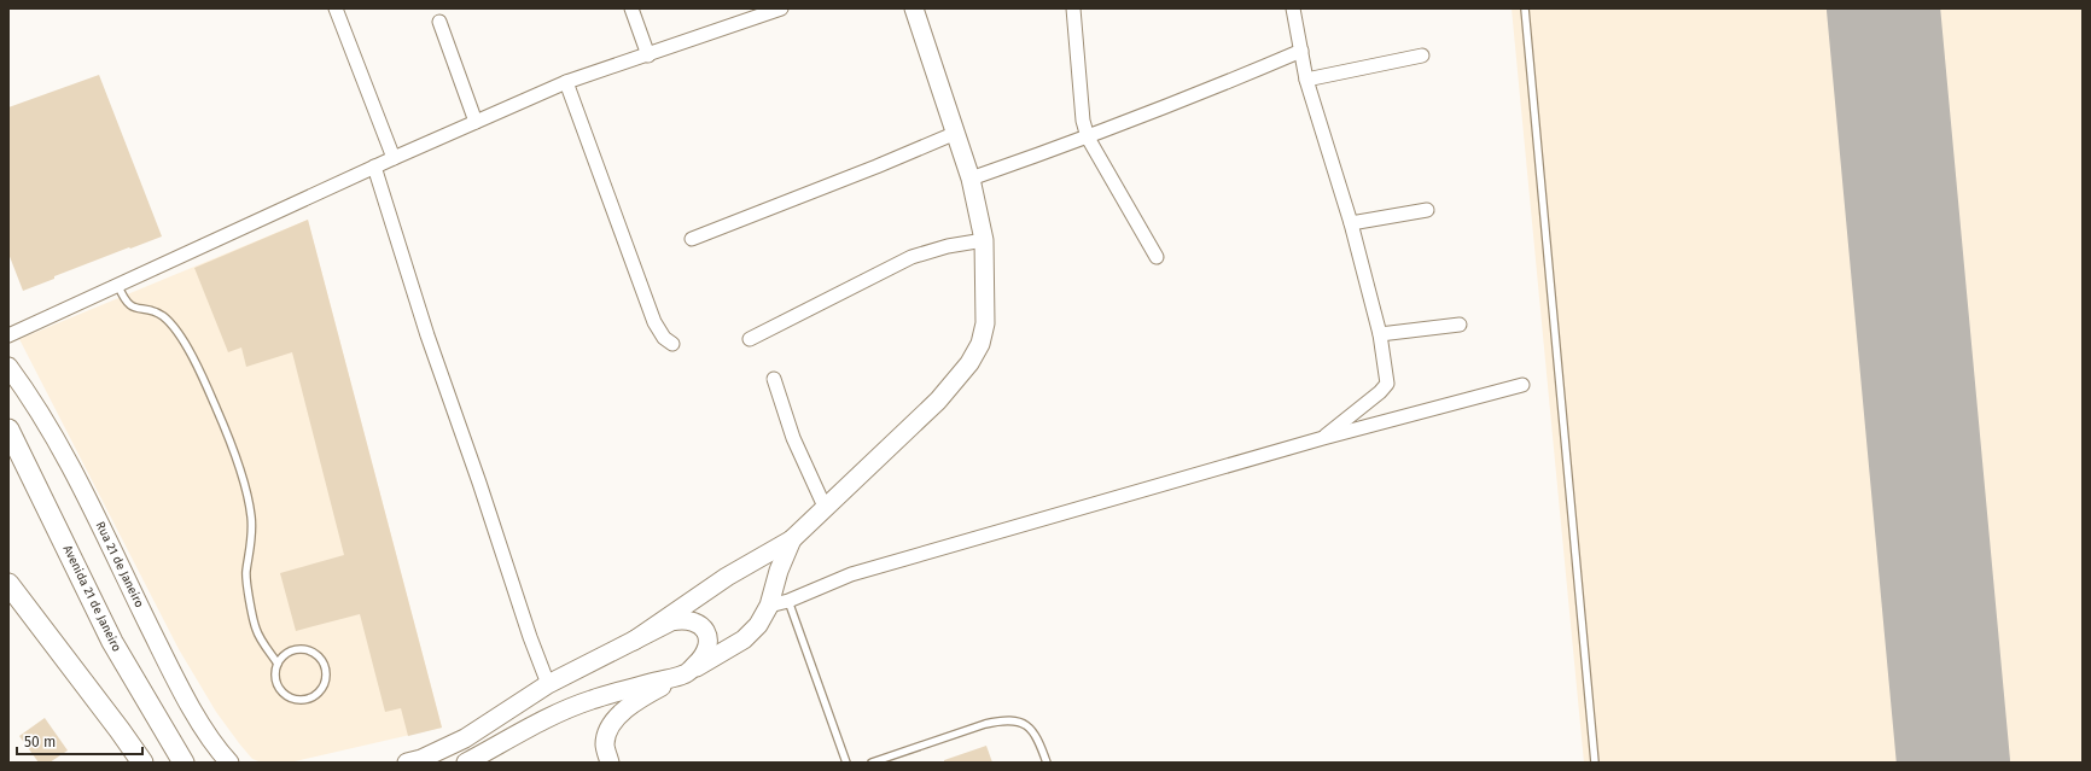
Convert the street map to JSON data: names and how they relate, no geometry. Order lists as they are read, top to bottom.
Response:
{
  "streets": {
    "main road": ["Avenida 21 de Janeiro"],
    "street": ["Rua 21 de Janeiro"]
  },
  "scale_bar": "50 m"
}
